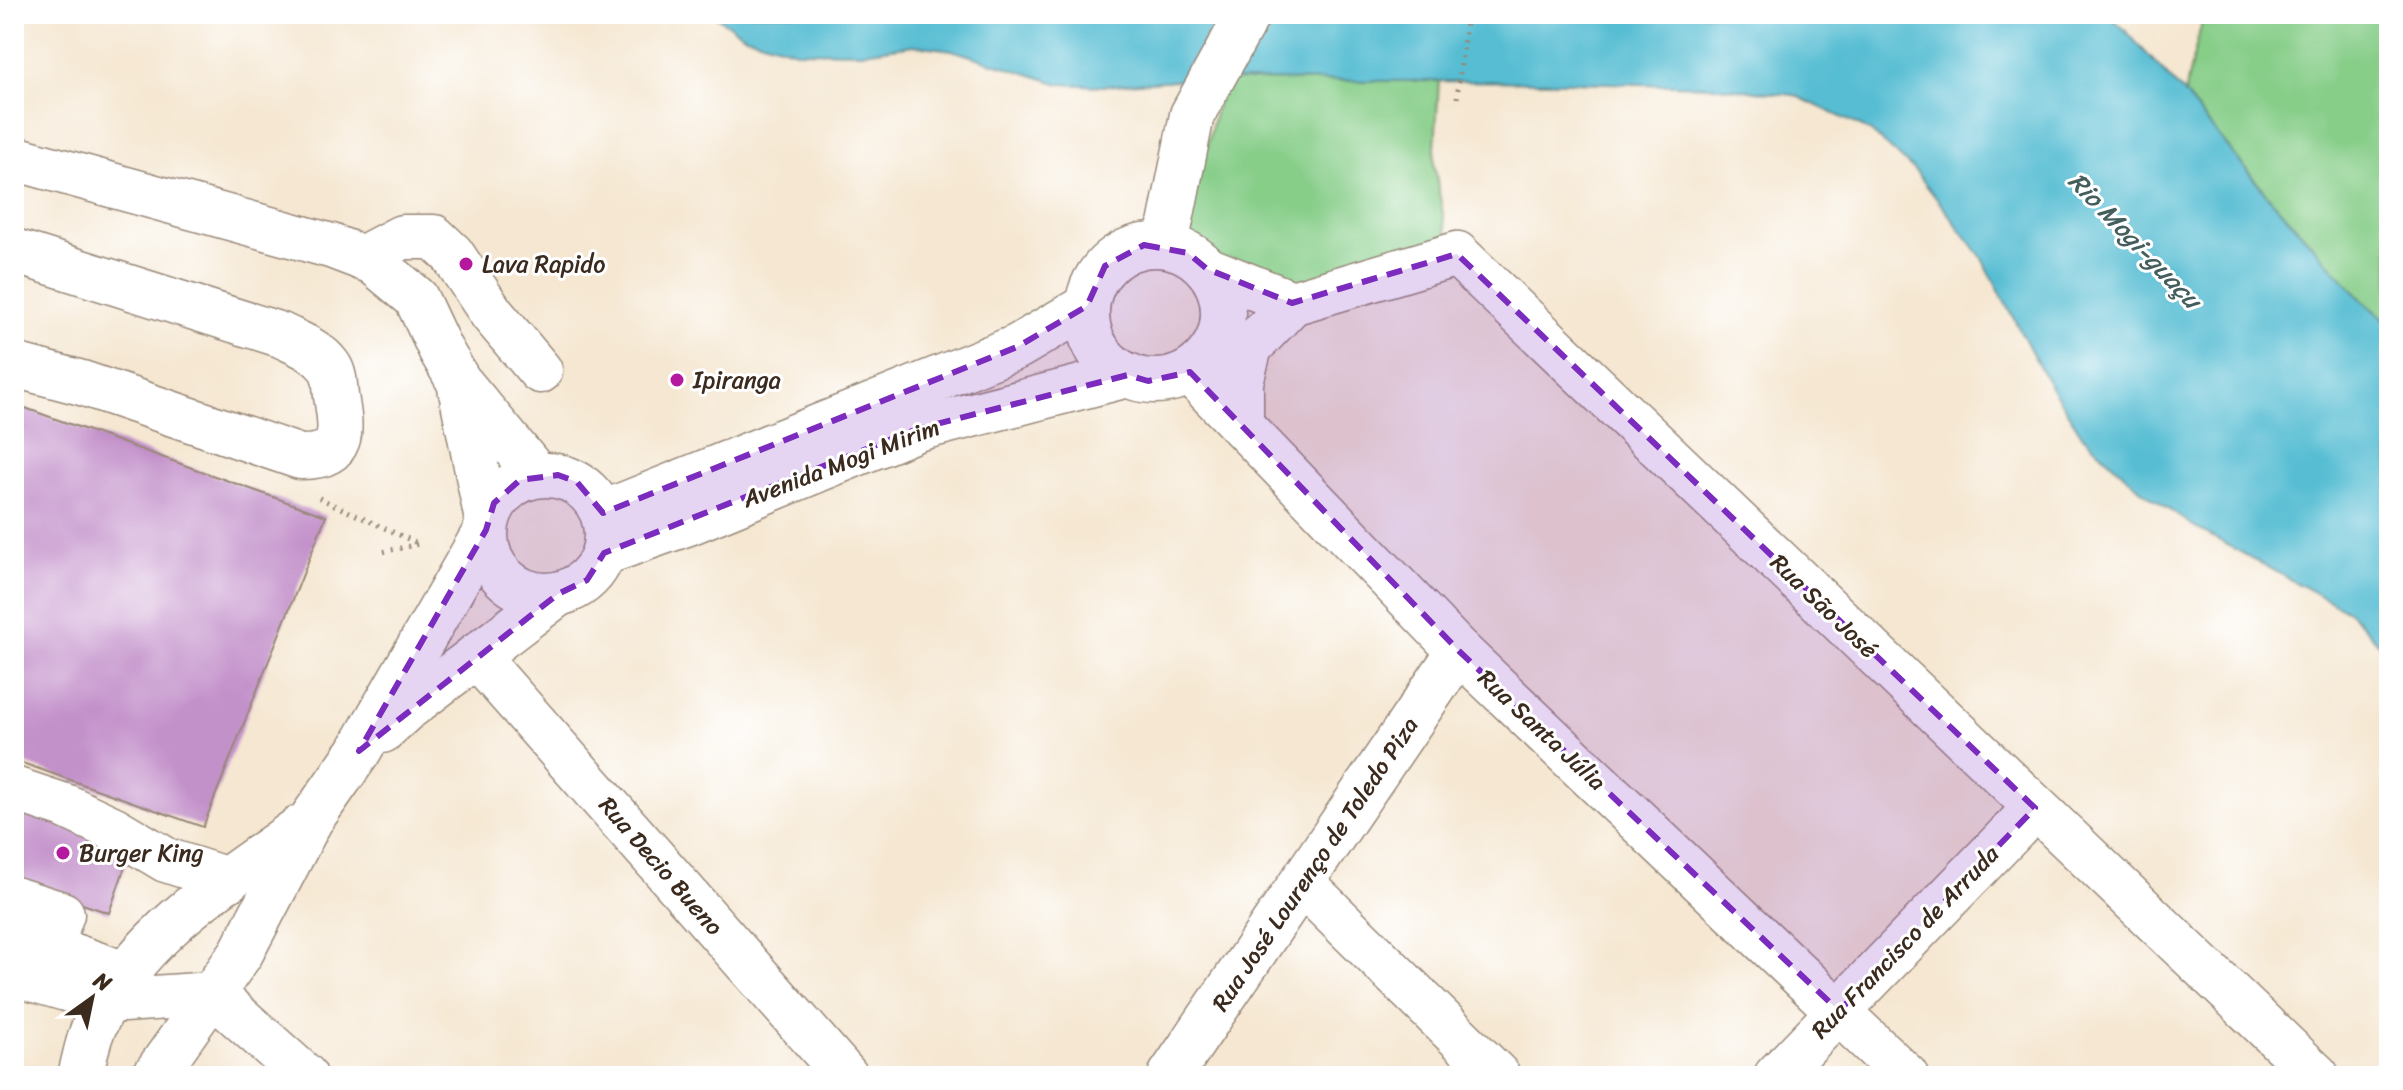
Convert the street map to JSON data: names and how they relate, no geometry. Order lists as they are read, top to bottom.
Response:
{
  "streets": {
    "street": [
      "Avenida Mogi Mirim",
      "Rua São José",
      "Rua Santa Júlia",
      "Rua José Lourenço de Toledo Piza",
      "Rua Decio Bueno",
      "Rua Francisco de Arruda"
    ]
  },
  "crossings": [
    ["Avenida Mogi Mirim", "Rua Santa Júlia"],
    ["Rua São José", "Rua Santa Júlia"],
    ["Rua São José", "Rua Francisco de Arruda"],
    ["Rua Santa Júlia", "Rua José Lourenço de Toledo Piza"],
    ["Rua Santa Júlia", "Rua Francisco de Arruda"]
  ],
  "water": ["Rio Mogi-guaçu"],
  "places": ["Lava Rapido", "Ipiranga", "Burger King"],
  "north": "top right"
}
